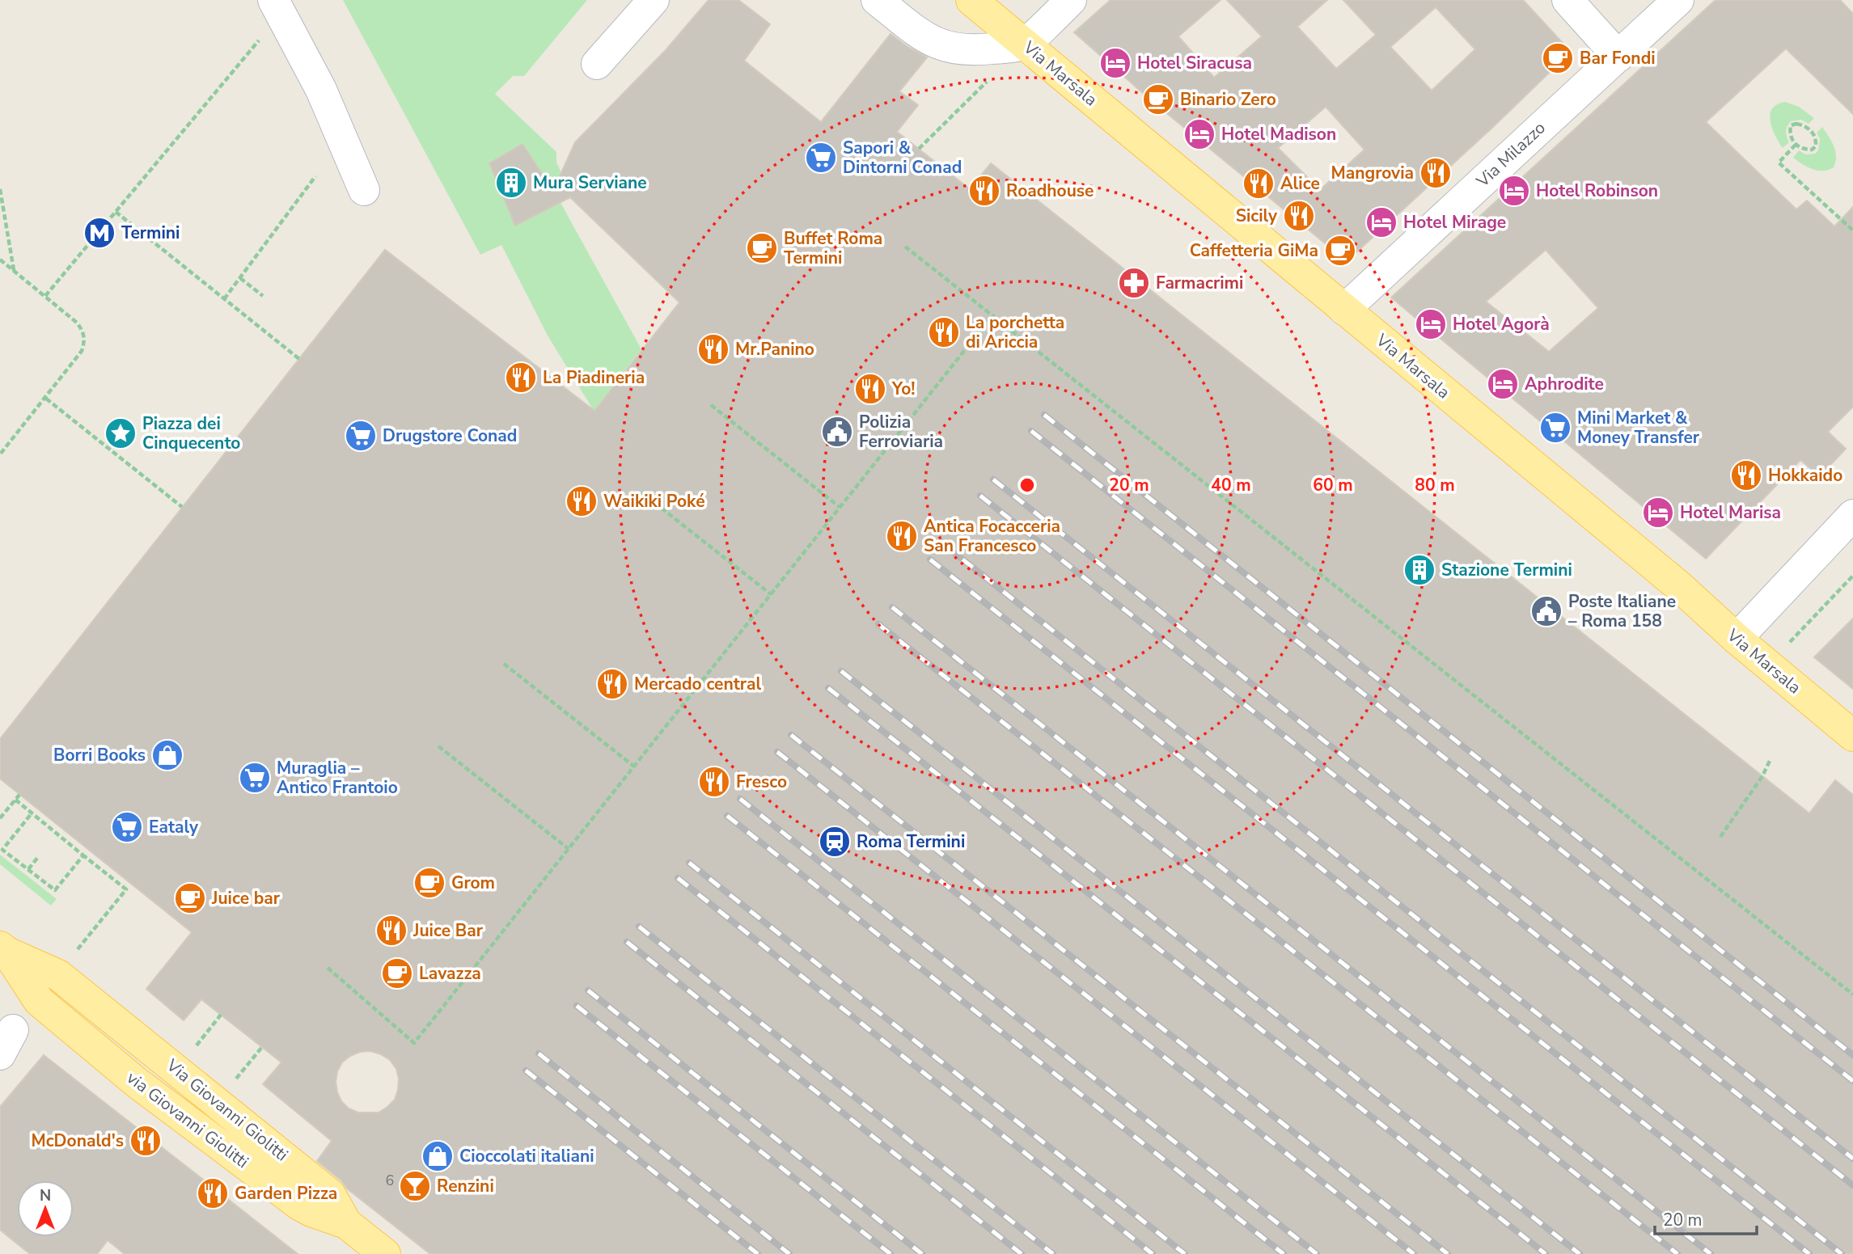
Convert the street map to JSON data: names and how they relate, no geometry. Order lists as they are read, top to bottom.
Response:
{
  "streets": {
    "main road": ["Via Marsala", "Via Giovanni Giolitti", "via Giovanni Giolitti"],
    "street": ["Via Milazzo"]
  },
  "crossings": [
    ["Via Marsala", "Via Milazzo"],
    ["Via Giovanni Giolitti", "via Giovanni Giolitti"]
  ],
  "places": {
    "cafe": [
      "Bar Fondi",
      "Binario Zero",
      "Buffet Roma Termini",
      "Caffetteria GiMa",
      "Grom",
      "Juice bar",
      "Lavazza"
    ],
    "hotel": [
      "Hotel Siracusa",
      "Hotel Madison",
      "Hotel Robinson",
      "Hotel Mirage",
      "Hotel Agorà",
      "Aphrodite",
      "Hotel Marisa"
    ],
    "supermarket": [
      "Sapori & Dintorni Conad",
      "Mini Market & Money Transfer",
      "Drugstore Conad",
      "Muraglia – Antico Frantoio",
      "Eataly"
    ],
    "restaurant": [
      "Mangrovia",
      "Alice",
      "Roadhouse",
      "Sicily",
      "La porchetta di Ariccia",
      "Mr.Panino",
      "La Piadineria",
      "Yo!",
      "Hokkaido",
      "Waikiki Poké",
      "Antica Focacceria San Francesco",
      "Mercado central",
      "Fresco",
      "Juice Bar",
      "McDonald's",
      "Garden Pizza"
    ],
    "building": ["Mura Serviane", "Stazione Termini"],
    "metro station": ["Termini"],
    "pharmacy": ["Farmacrimi"],
    "public building": ["Polizia Ferroviaria", "Poste Italiane – Roma 158"],
    "place": ["Piazza dei Cinquecento"],
    "shop": ["Borri Books", "Cioccolati italiani"],
    "station": ["Roma Termini"],
    "bar": ["Renzini"]
  },
  "house_numbers": ["6"],
  "scale_bar": "20 m",
  "north": "top",
  "rings": [
    "20 m",
    "40 m",
    "60 m",
    "80 m"
  ]
}
